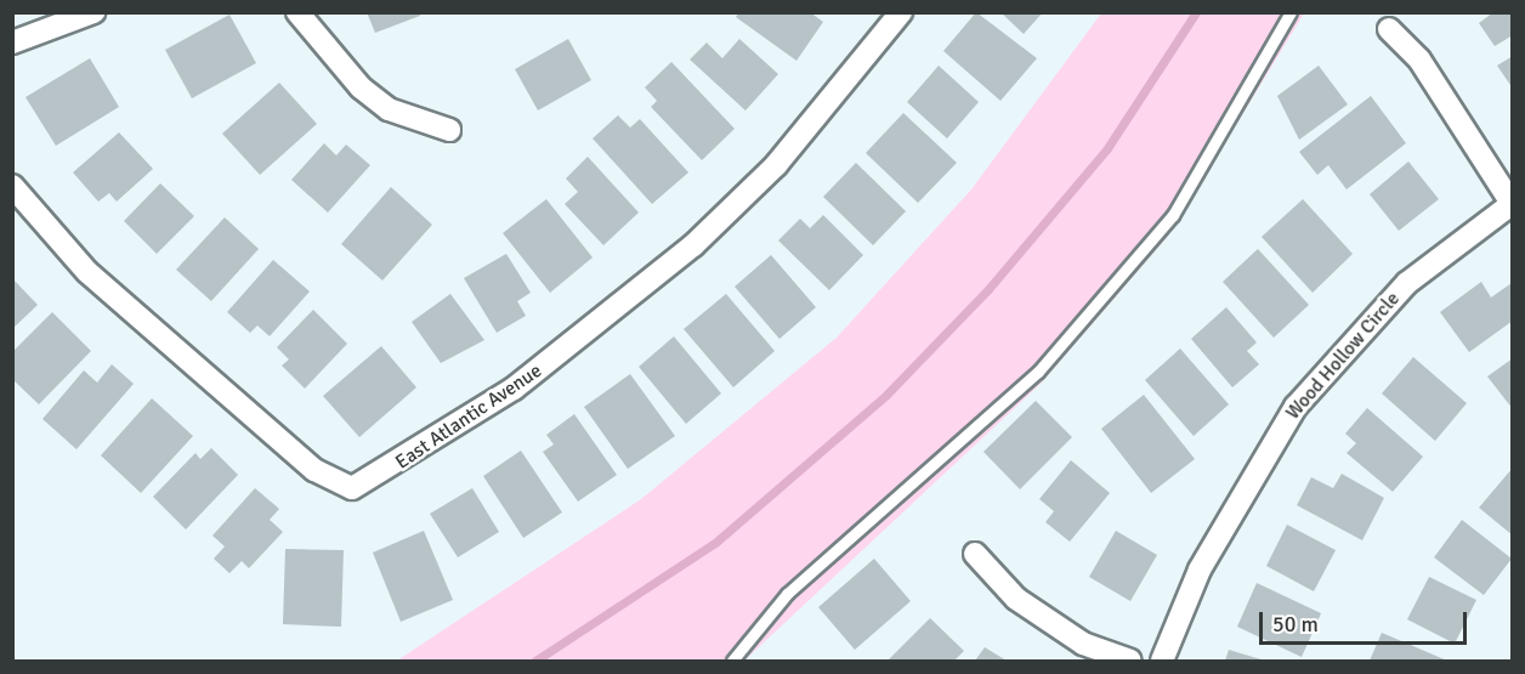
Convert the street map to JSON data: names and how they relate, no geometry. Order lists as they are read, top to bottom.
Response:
{
  "streets": {
    "street": ["Wood Hollow Circle", "East Atlantic Avenue"]
  },
  "scale_bar": "50 m"
}
